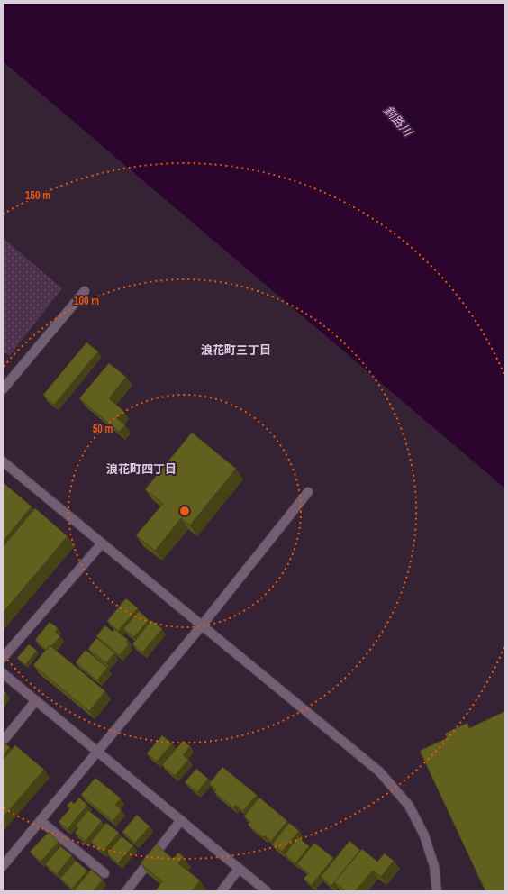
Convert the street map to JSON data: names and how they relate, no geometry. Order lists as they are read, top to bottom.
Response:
{
  "districts": ["浪花町三丁目", "浪花町四丁目"],
  "water": ["釧路川"],
  "rings": ["150 m", "100 m", "50 m"]
}
